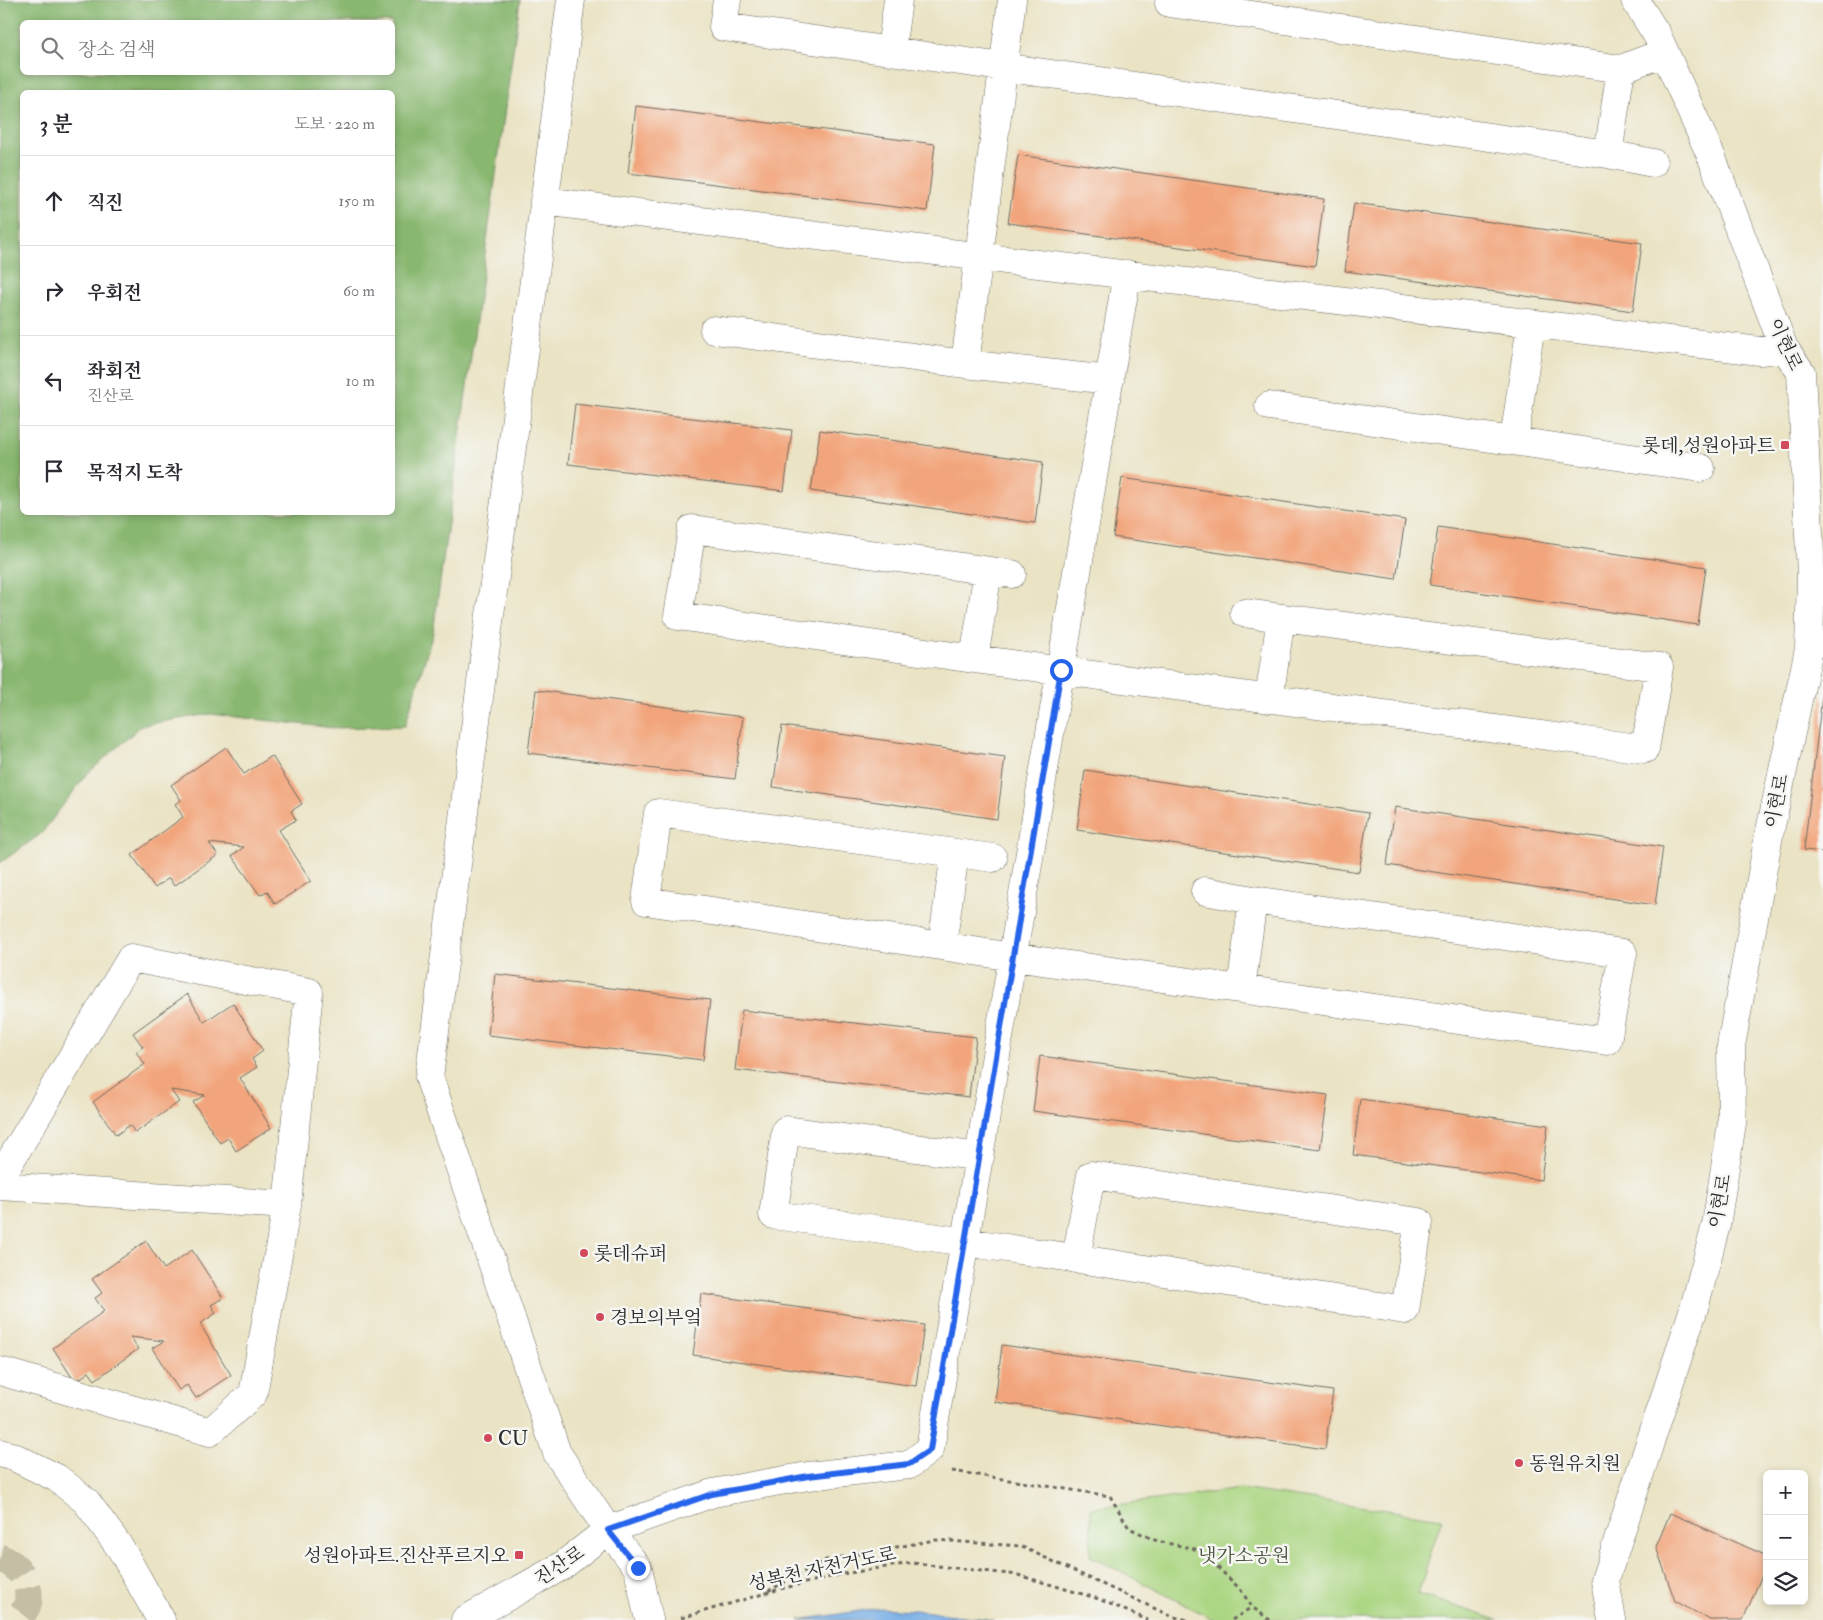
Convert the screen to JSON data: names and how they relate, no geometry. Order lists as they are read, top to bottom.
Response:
{
  "streets": {
    "street": ["이현로", "진산로"],
    "path": ["성복천 자전거도로"]
  },
  "parks": ["냇가소공원"],
  "places": {
    "transit": ["롯데,성원아파트", "성원아파트.진산푸르지오"],
    "other": [
      "롯데슈퍼",
      "경보의부엌",
      "CU",
      "동원유치원"
    ]
  },
  "page": {
    "search": "장소 검색",
    "heading": ["3 분", "도보 · 220 m"],
    "list": [
      ["직진", "150 m"],
      ["우회전", "60 m"],
      ["좌회전", "진산로", "10 m"],
      "목적지 도착"
    ],
    "map_buttons": ["+", "−"]
  }
}
